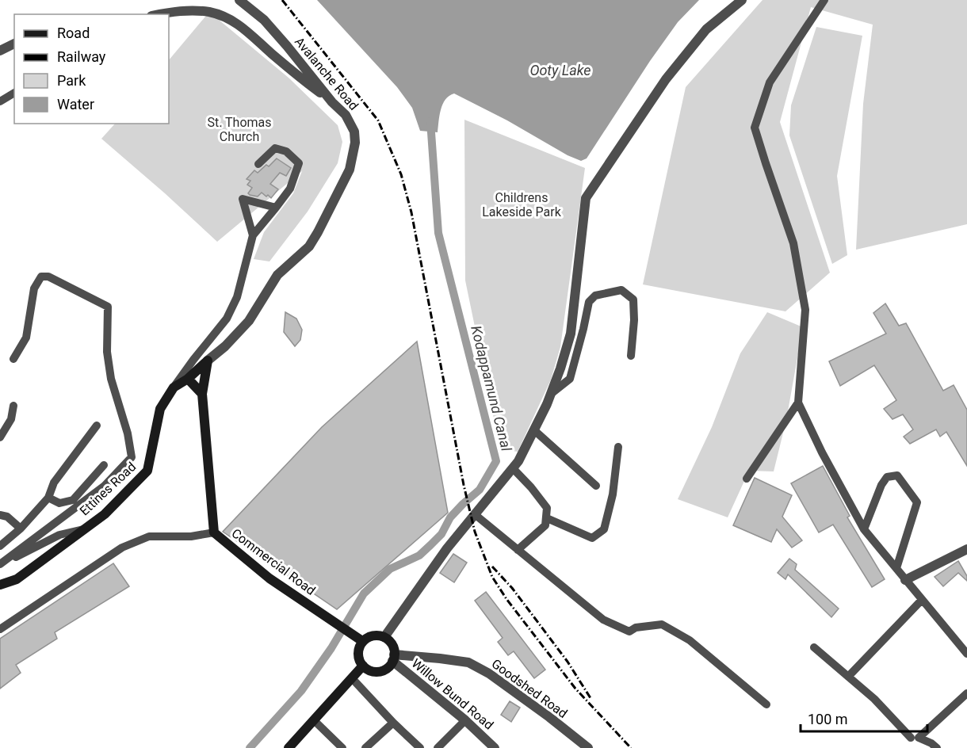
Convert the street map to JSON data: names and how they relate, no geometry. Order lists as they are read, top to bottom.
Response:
{
  "streets": {
    "main road": ["Ettines Road", "Commercial Road"],
    "street": ["Avalanche Road", "Goodshed Road", "Willow Bund Road"]
  },
  "crossings": [
    ["Avalanche Road", "Ettines Road"],
    ["Avalanche Road", "Commercial Road"],
    ["Ettines Road", "Commercial Road"],
    ["Commercial Road", "Goodshed Road"],
    ["Commercial Road", "Willow Bund Road"],
    ["Goodshed Road", "Willow Bund Road"]
  ],
  "water": ["Ooty Lake", "Kodappamund Canal"],
  "parks": ["St. Thomas Church", "Childrens Lakeside Park"],
  "legend": [
    "Road",
    "Railway",
    "Park",
    "Water"
  ],
  "scale_bar": "100 m"
}
